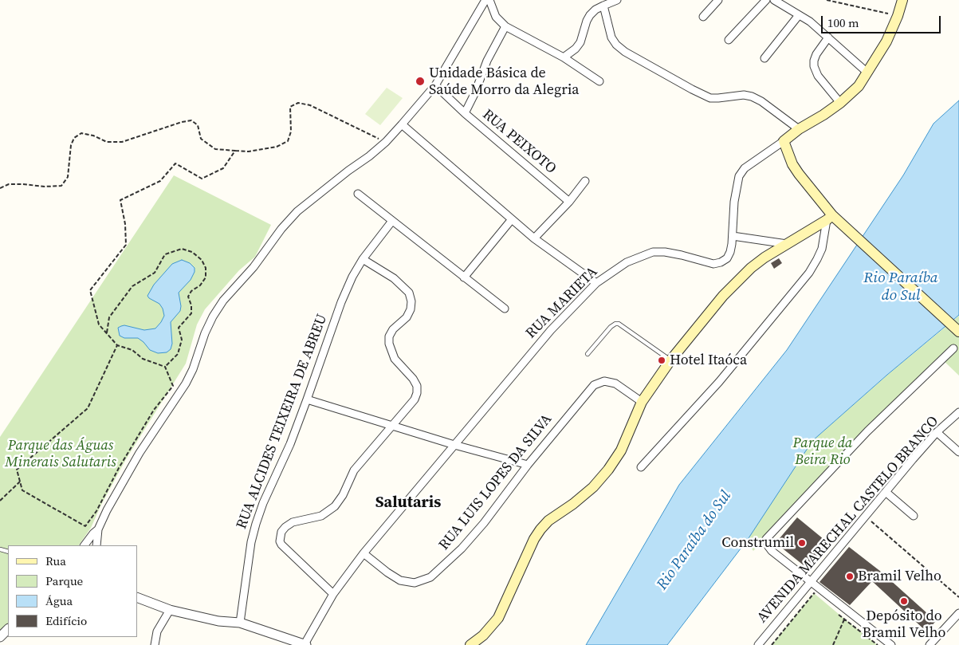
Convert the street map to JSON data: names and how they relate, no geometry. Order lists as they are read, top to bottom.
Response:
{
  "streets": {
    "street": [
      "RUA PEIXOTO",
      "RUA MARIETA",
      "RUA ALCIDES TEIXEIRA DE ABREU",
      "RUA LUIS LOPES DA SILVA",
      "AVENIDA MARECHAL CASTELO BRANCO"
    ]
  },
  "crossings": [
    ["RUA MARIETA", "RUA LUIS LOPES DA SILVA"]
  ],
  "districts": ["Salutaris"],
  "water": ["Rio Paraíba do Sul"],
  "parks": ["Parque da Beira Rio", "Parque das Águas Minerais Salutaris"],
  "places": [
    "Unidade Básica de Saúde Morro da Alegria",
    "Hotel Itaóca",
    "Construmil",
    "Bramil Velho",
    "Depósito do Bramil Velho"
  ],
  "legend": [
    "Rua",
    "Parque",
    "Água",
    "Edifício"
  ],
  "scale_bar": "100 m"
}
